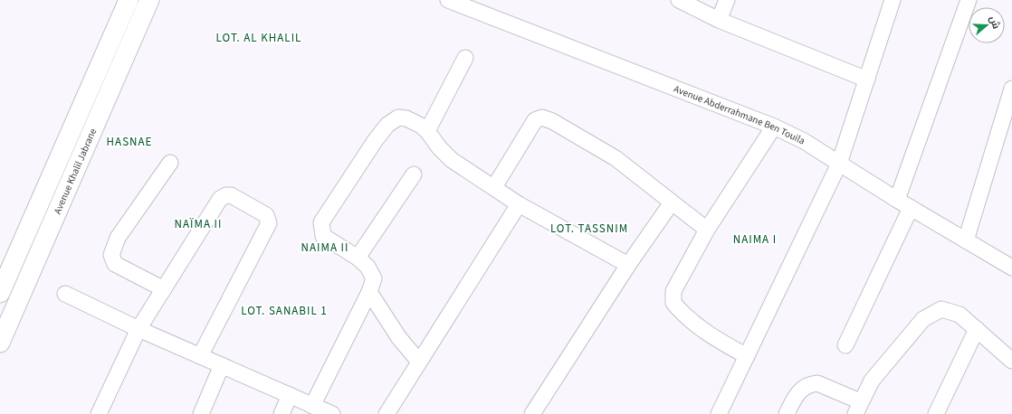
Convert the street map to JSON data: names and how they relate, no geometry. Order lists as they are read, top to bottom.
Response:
{
  "streets": {
    "main road": ["Avenue Khalil Jabrane"],
    "street": ["Avenue Abderrahmane Ben Touila"]
  },
  "districts": [
    "LOT. AL KHALIL",
    "HASNAE",
    "NAÏMA II",
    "LOT. TASSNIM",
    "NAIMA I",
    "NAIMA II",
    "LOT. SANABIL 1"
  ],
  "north": "right"
}
